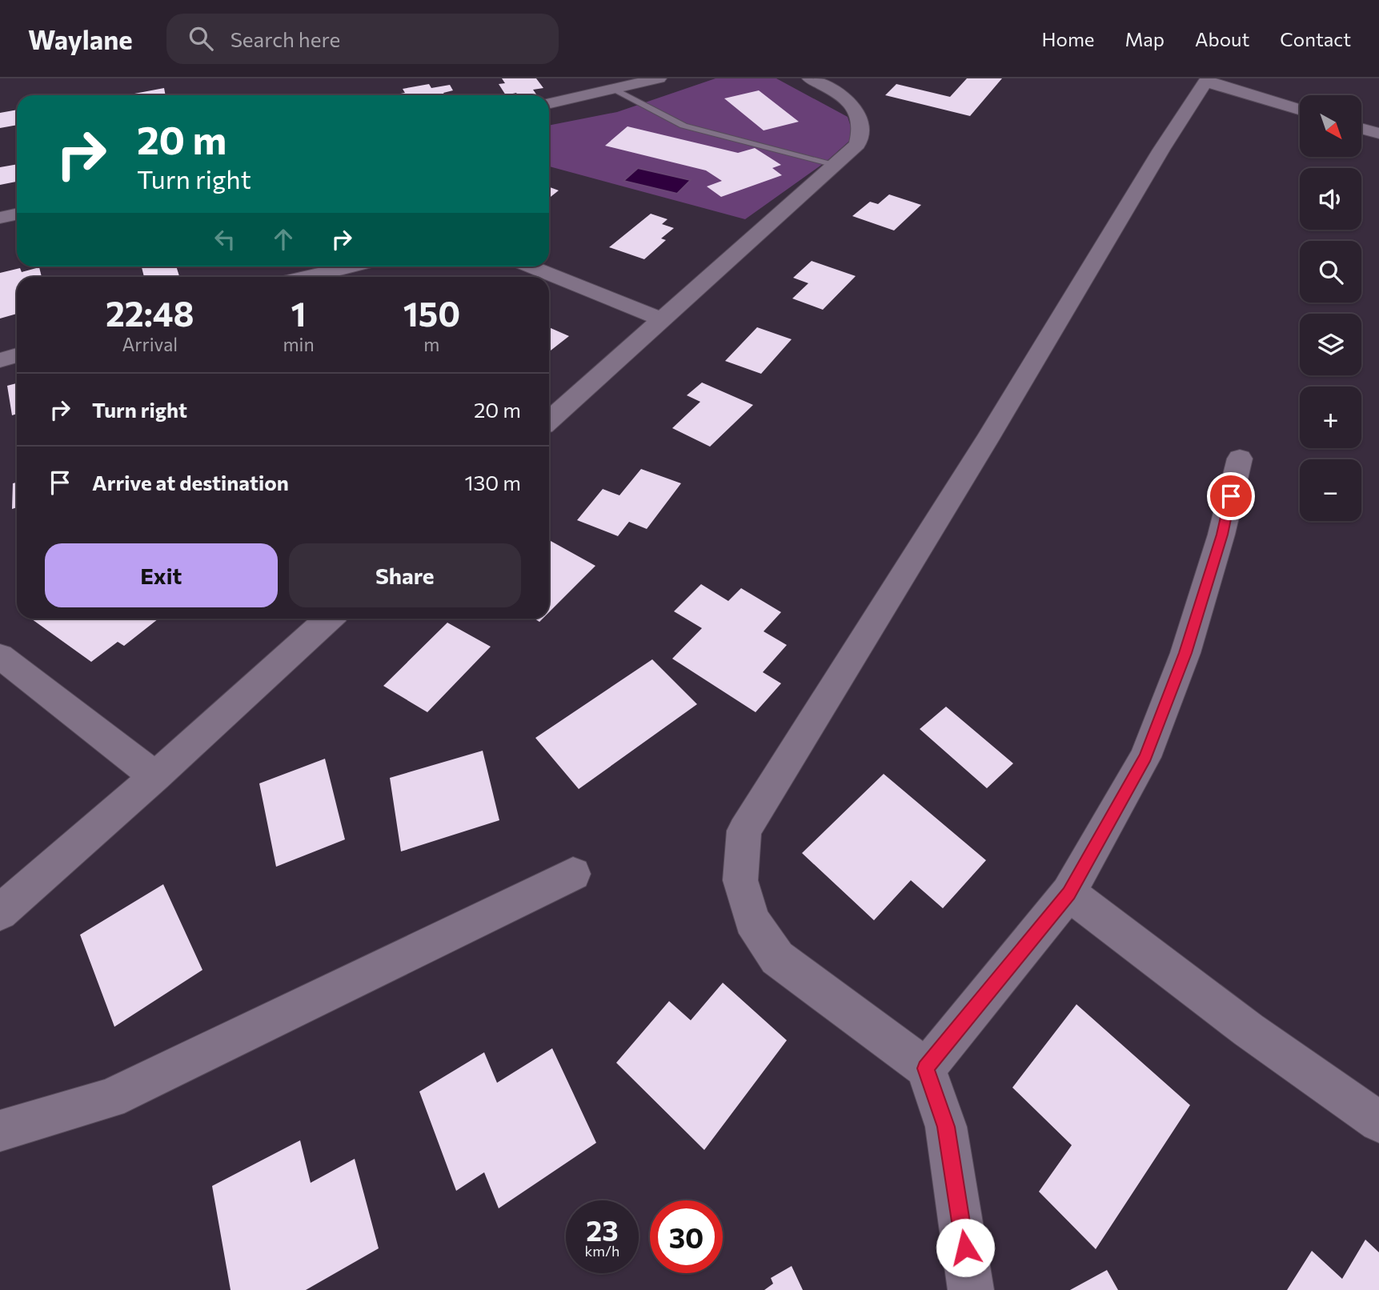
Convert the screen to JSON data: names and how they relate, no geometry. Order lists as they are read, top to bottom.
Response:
{
  "north": "bottom right",
  "page": {
    "header": "Waylane",
    "search": "Search here",
    "nav": [
      "Home",
      "Map",
      "About",
      "Contact"
    ],
    "map_buttons": ["+", "−"],
    "turn": ["20 m", "Turn right"],
    "eta": [
      "22:48",
      "Arrival",
      "1",
      "min",
      "150",
      "m"
    ],
    "list": [
      {
        "name": "Turn right",
        "value": "20 m"
      },
      {
        "name": "Arrive at destination",
        "value": "130 m"
      }
    ],
    "buttons": ["Exit", "Share"],
    "speed": "23 km/h",
    "limit": "30"
  }
}
